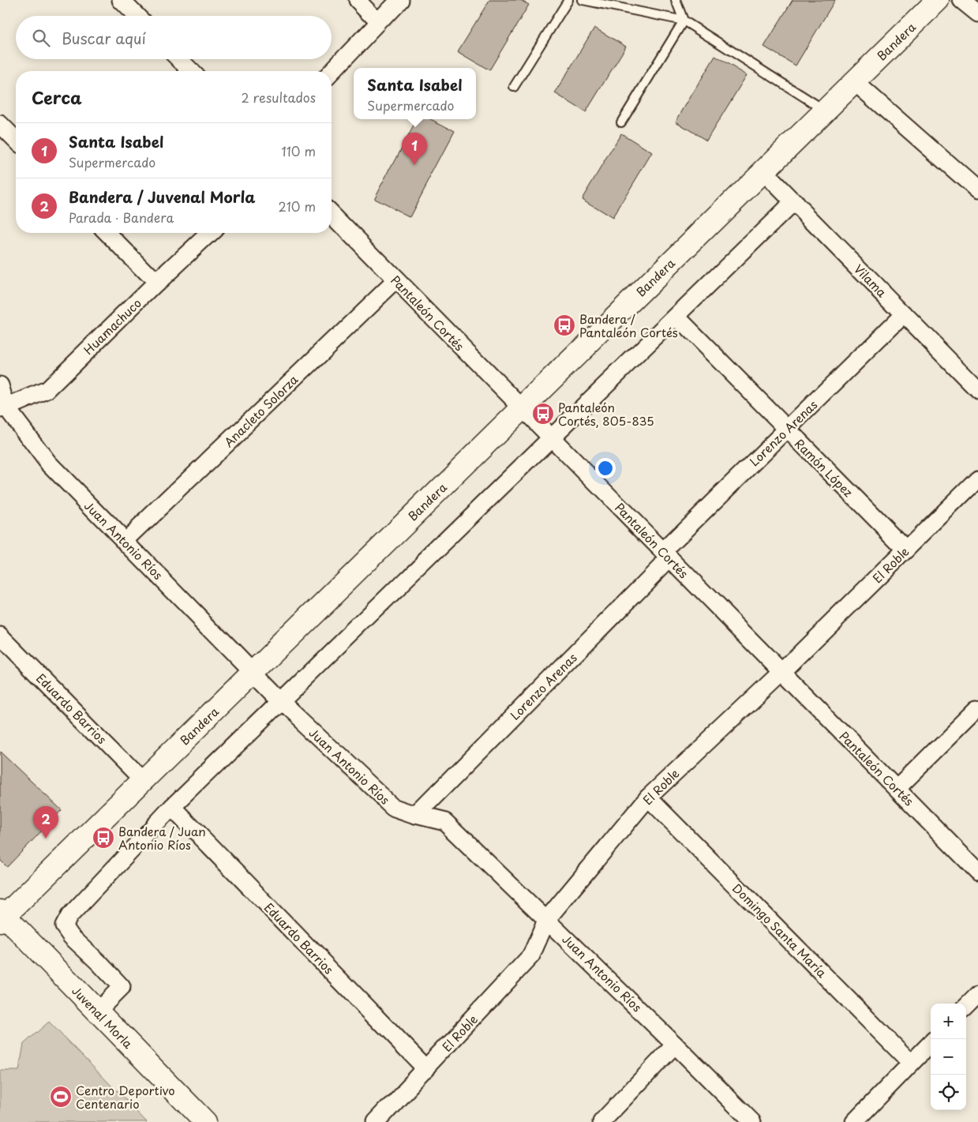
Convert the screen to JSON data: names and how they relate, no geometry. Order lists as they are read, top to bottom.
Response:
{
  "streets": {
    "street": [
      "Bandera",
      "Vilama",
      "Pantaleón Cortés",
      "Huamachuco",
      "Anacleto Solorza",
      "Lorenzo Arenas",
      "Ramón López",
      "Juan Antonio Ríos",
      "El Roble",
      "Eduardo Barrios",
      "Domingo Santa María",
      "Juvenal Morla"
    ]
  },
  "crossings": [
    ["Bandera", "Vilama"],
    ["Bandera", "Pantaleón Cortés"],
    ["Bandera", "Juan Antonio Ríos"],
    ["Bandera", "Eduardo Barrios"],
    ["Bandera", "Juvenal Morla"],
    ["Vilama", "Lorenzo Arenas"],
    ["Pantaleón Cortés", "Anacleto Solorza"],
    ["Pantaleón Cortés", "Lorenzo Arenas"],
    ["Pantaleón Cortés", "El Roble"],
    ["Huamachuco", "Juan Antonio Ríos"],
    ["Anacleto Solorza", "Juan Antonio Ríos"],
    ["Lorenzo Arenas", "Ramón López"],
    ["Lorenzo Arenas", "Juan Antonio Ríos"],
    ["Ramón López", "El Roble"],
    ["Juan Antonio Ríos", "El Roble"],
    ["El Roble", "Eduardo Barrios"],
    ["El Roble", "Domingo Santa María"]
  ],
  "places": {
    "bus stop": ["Bandera / Pantaleón Cortés", "Pantaleón Cortés, 805-835", "Bandera / Juan Antonio Ríos"],
    "sports": ["Centro Deportivo Centenario"]
  },
  "page": {
    "search": "Buscar aquí",
    "popup": ["Santa Isabel", "Supermercado"],
    "heading": ["Cerca", "2 resultados"],
    "list": [
      {
        "mark": "1",
        "name": "Santa Isabel",
        "note": "Supermercado",
        "value": "110 m"
      },
      {
        "mark": "2",
        "name": "Bandera / Juvenal Morla",
        "note": "Parada · Bandera",
        "value": "210 m"
      }
    ],
    "pins": ["1", "2"],
    "map_buttons": ["+", "−"]
  }
}
